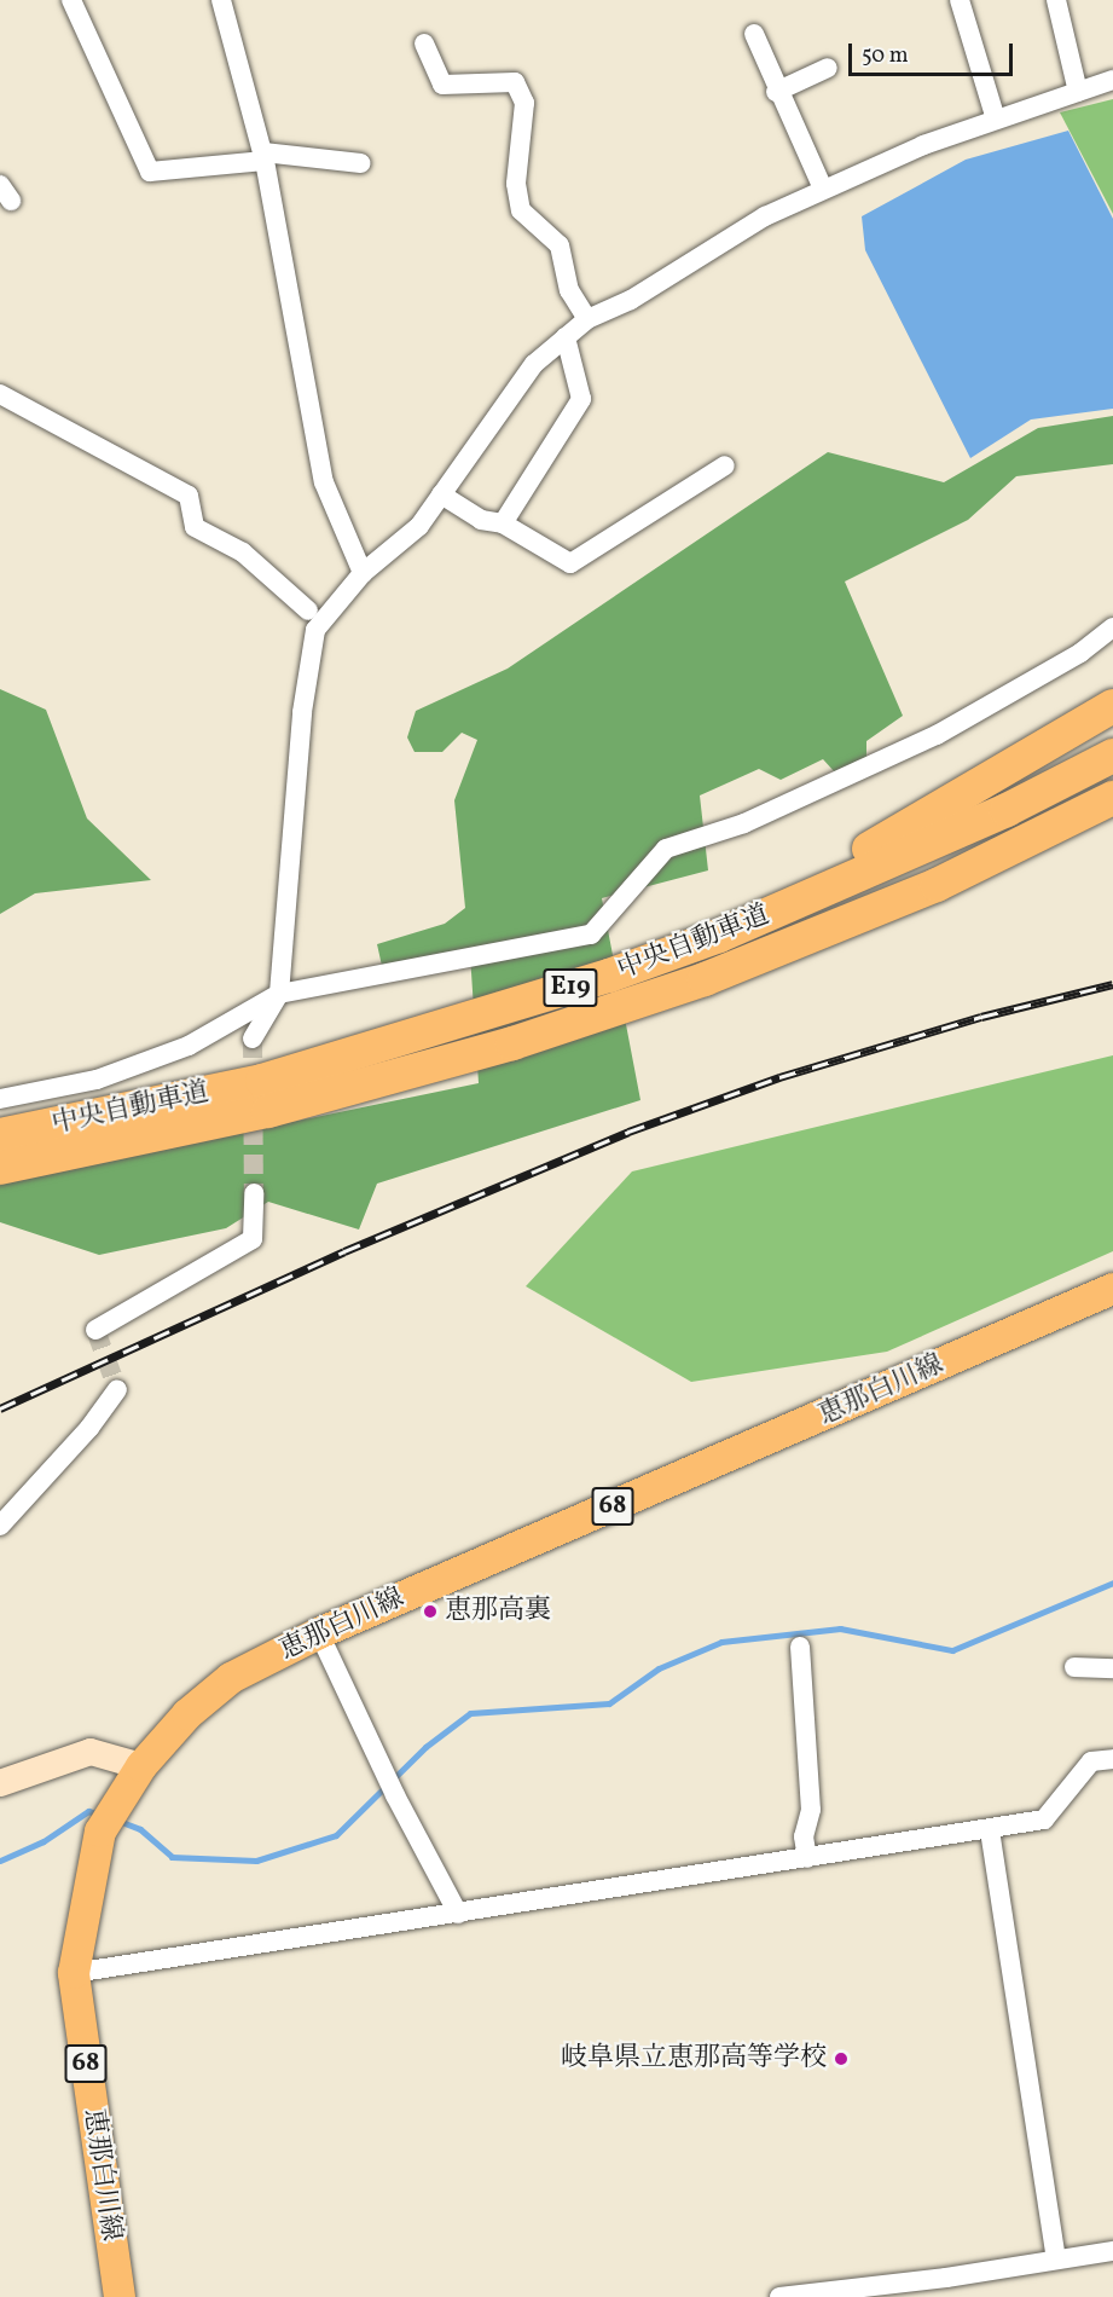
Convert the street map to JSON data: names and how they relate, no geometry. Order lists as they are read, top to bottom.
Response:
{
  "streets": {
    "highway": ["中央自動車道", "E19"],
    "main road": ["恵那白川線", "68"]
  },
  "places": ["恵那高裏", "岐阜県立恵那高等学校"],
  "scale_bar": "50 m"
}
